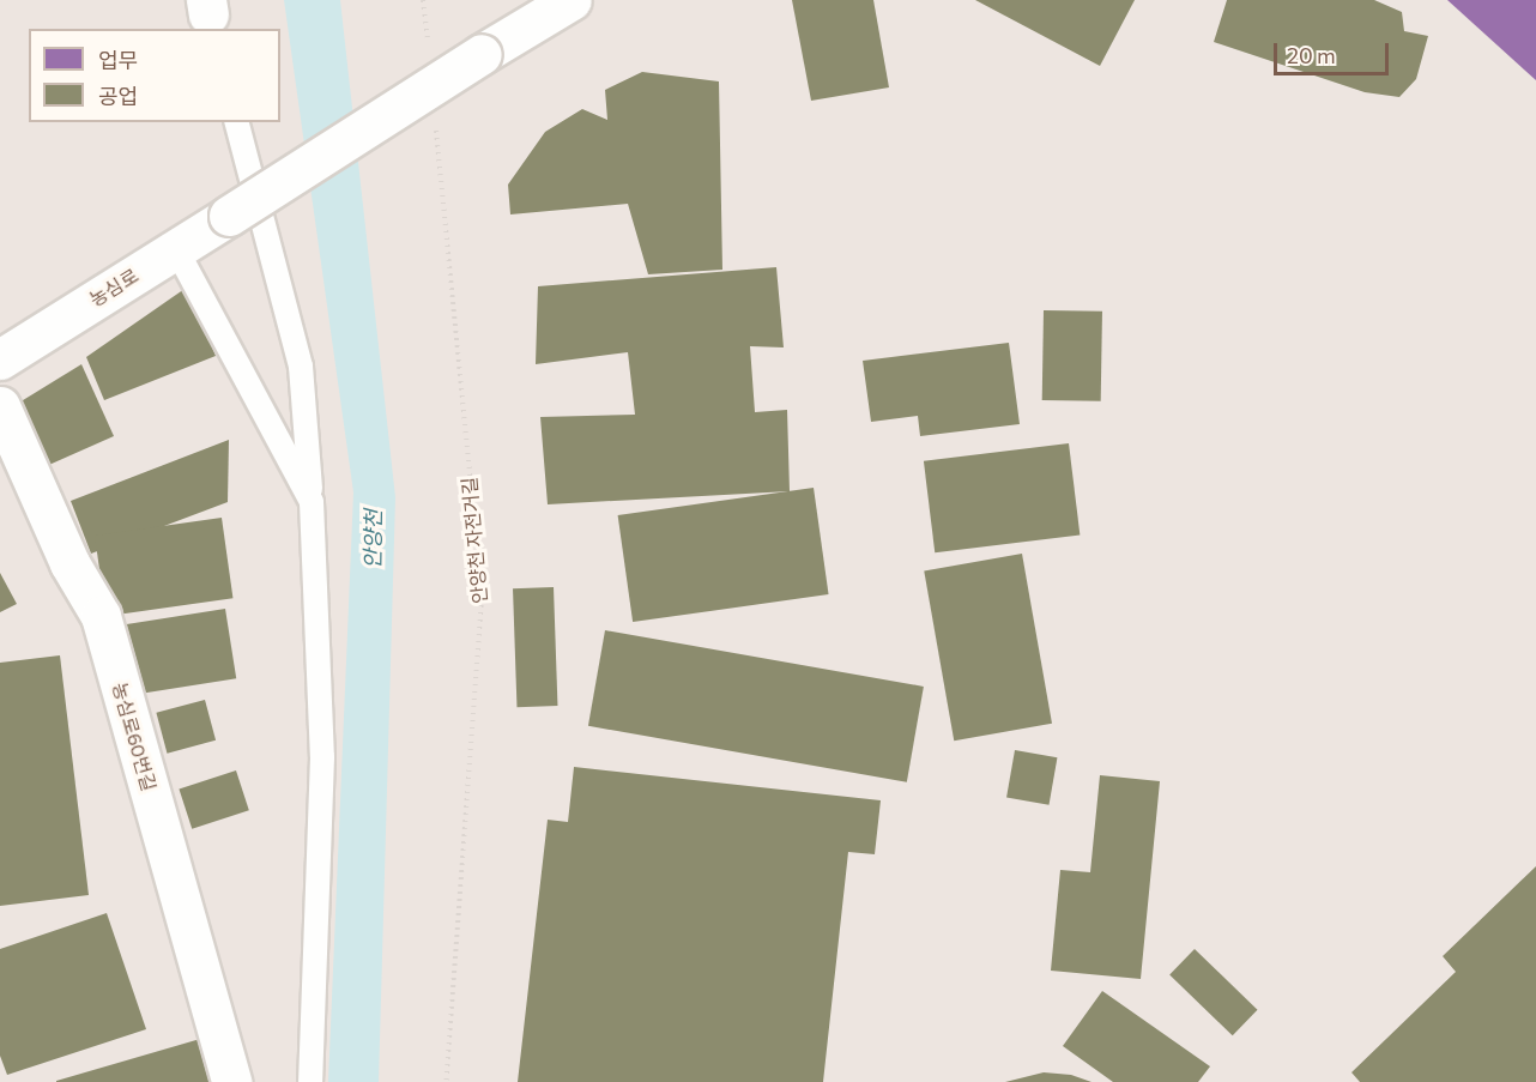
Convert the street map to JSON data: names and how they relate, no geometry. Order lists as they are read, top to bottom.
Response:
{
  "streets": {
    "street": ["농심로", "농심로60번길"],
    "path": ["안양천 자전거길"]
  },
  "water": ["안양천"],
  "legend": ["업무", "공업"],
  "scale_bar": "20 m"
}
